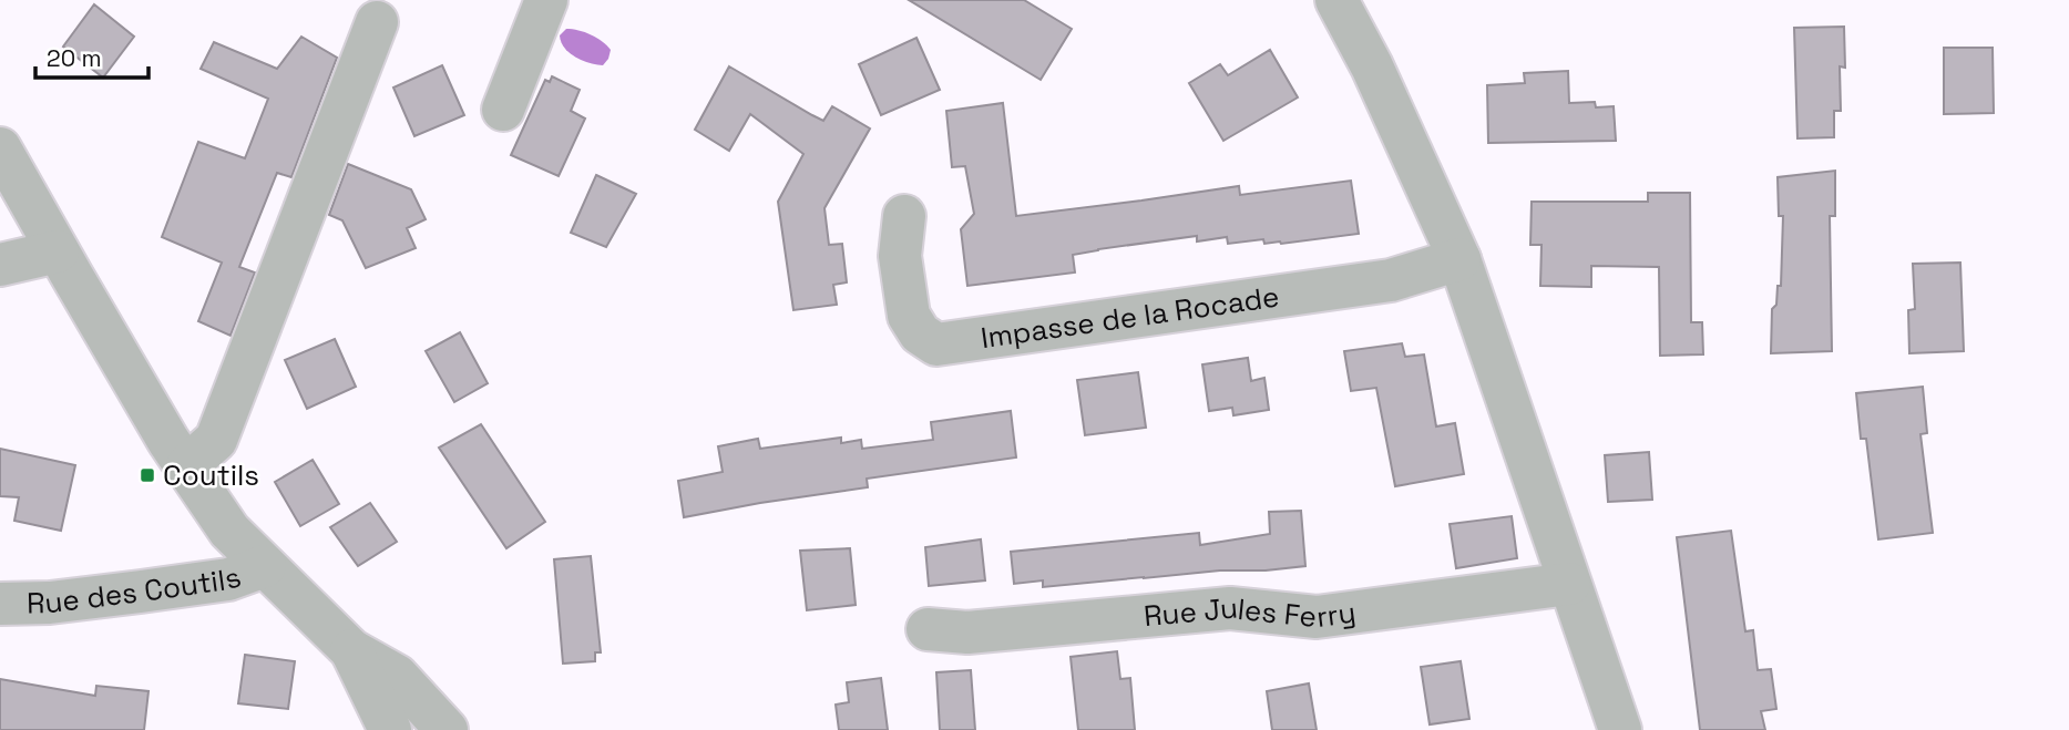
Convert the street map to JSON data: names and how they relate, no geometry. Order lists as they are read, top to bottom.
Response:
{
  "streets": {
    "street": ["Impasse de la Rocade", "Rue des Coutils", "Rue Jules Ferry"]
  },
  "places": {
    "transit": ["Coutils"]
  },
  "scale_bar": "20 m"
}
